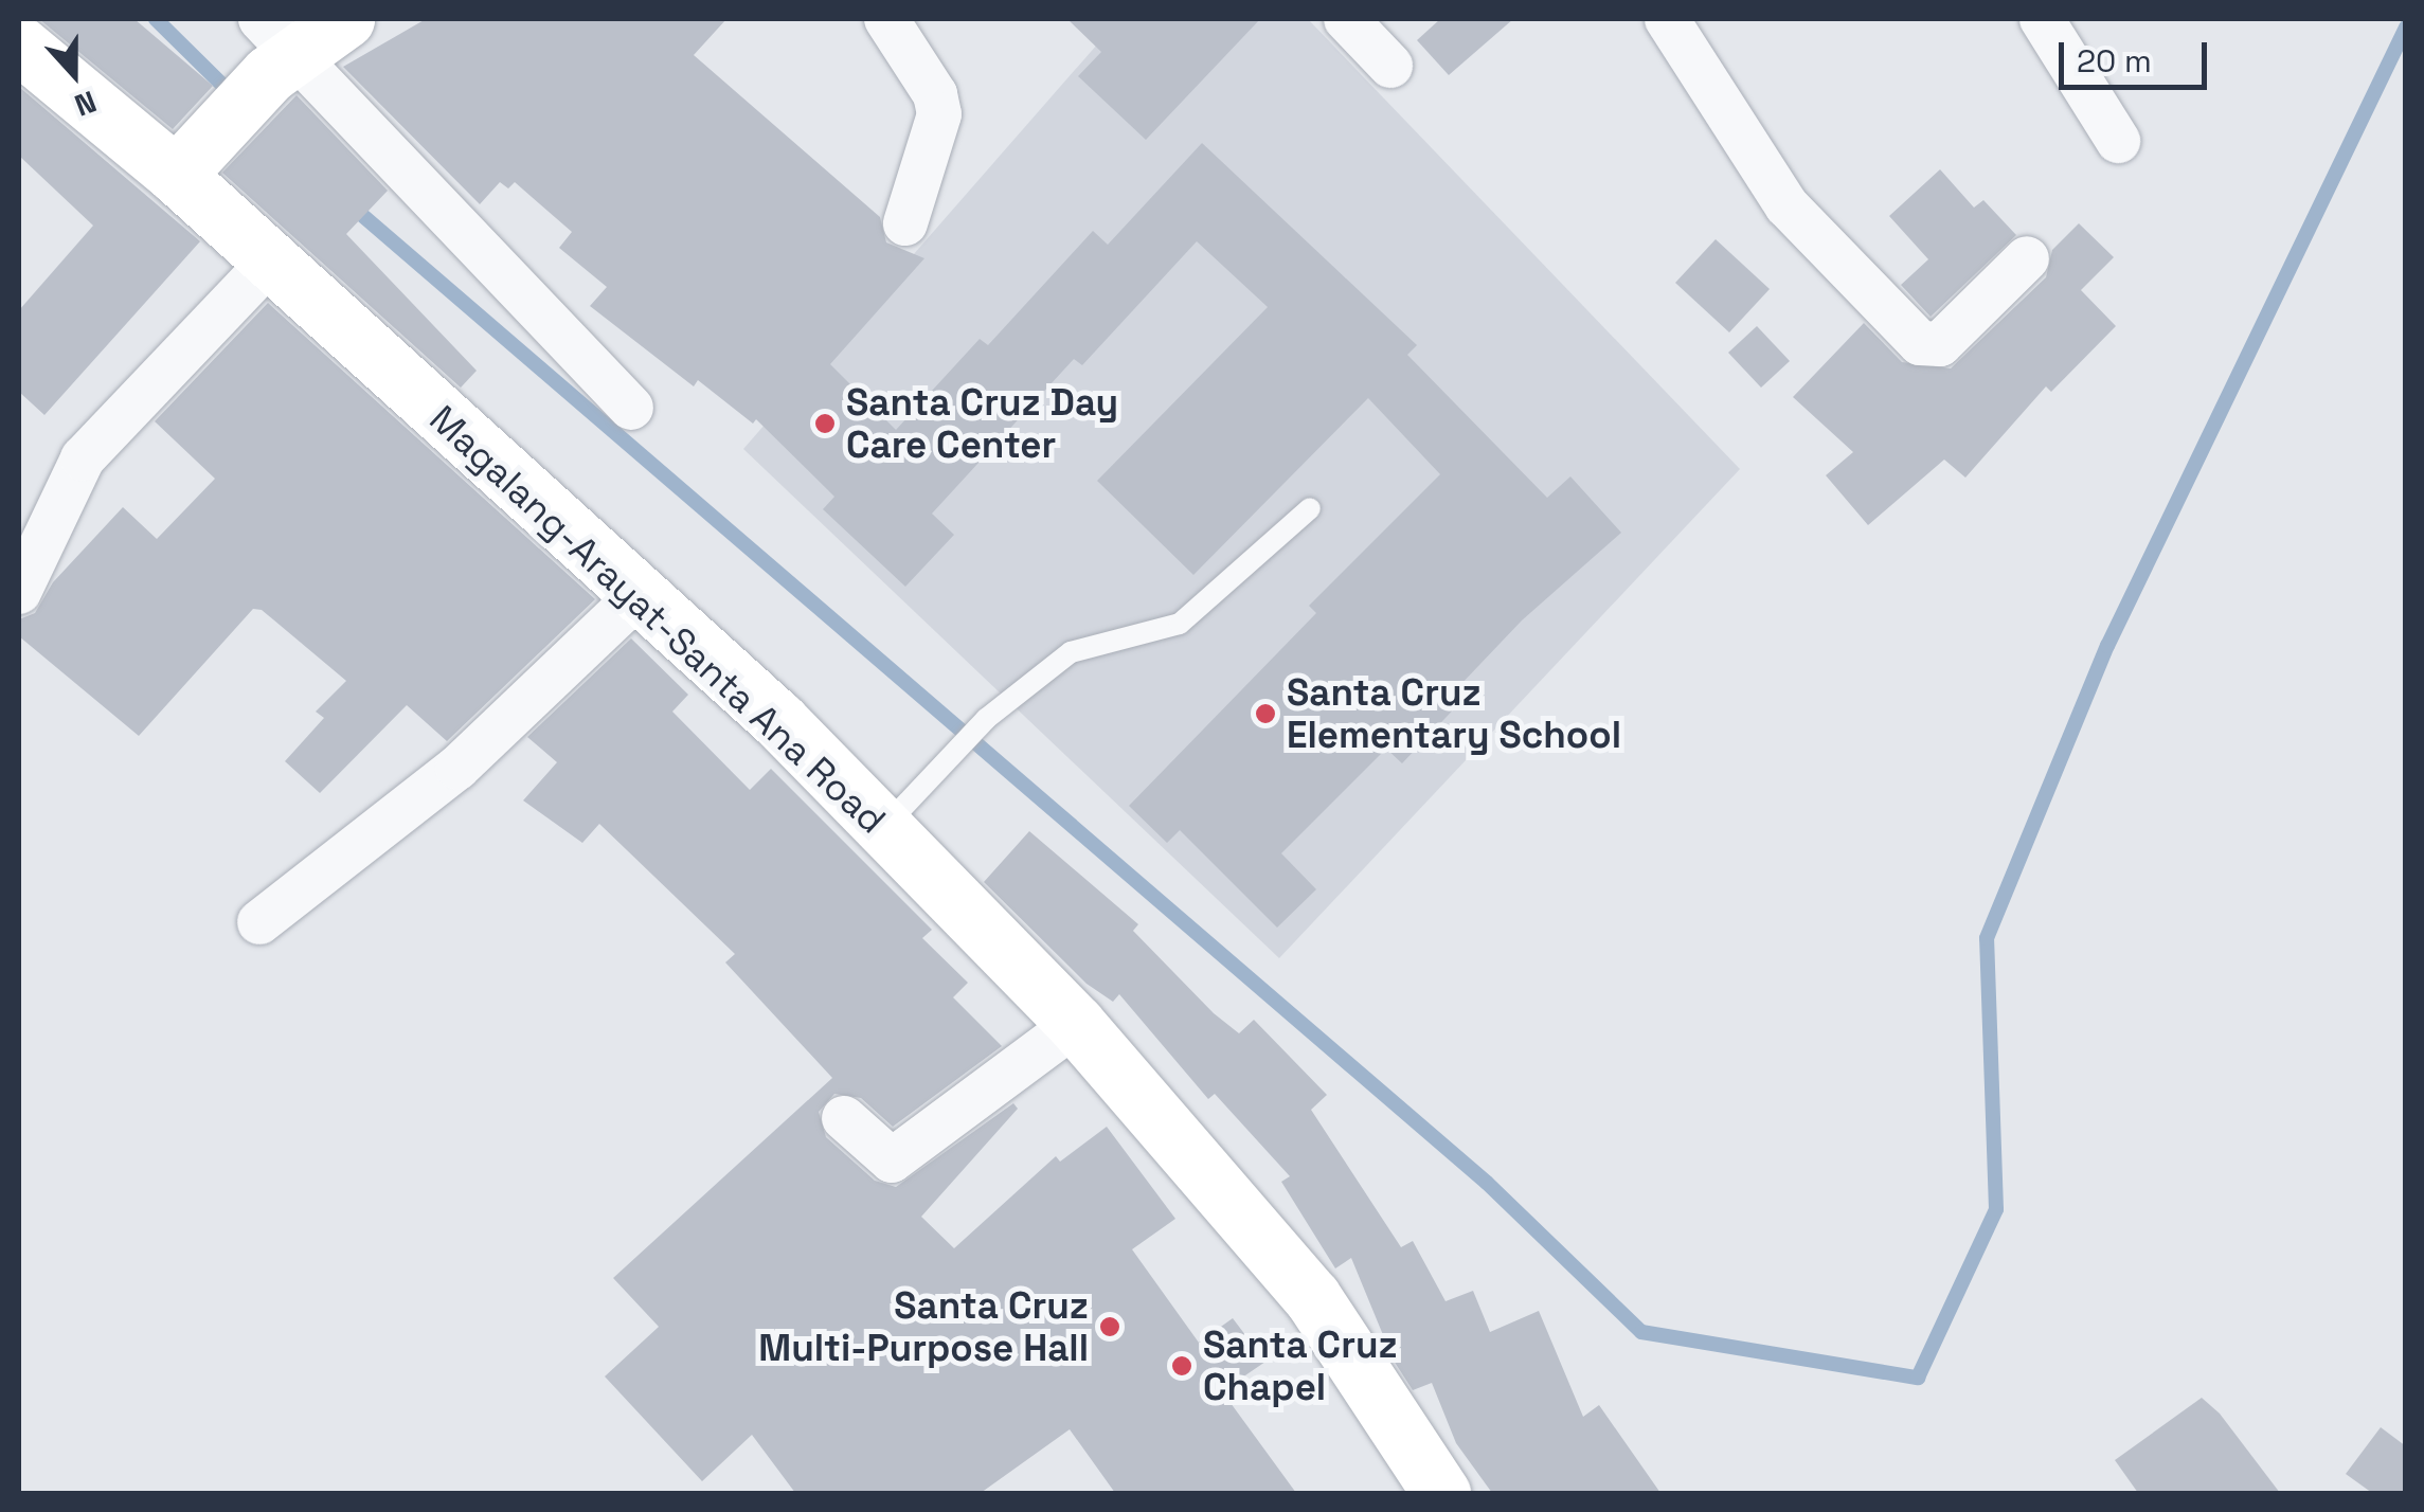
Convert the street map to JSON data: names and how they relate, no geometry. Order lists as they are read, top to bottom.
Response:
{
  "streets": {
    "main road": ["Magalang-Arayat-Santa Ana Road"]
  },
  "places": [
    "Santa Cruz Day Care Center",
    "Santa Cruz Elementary School",
    "Santa Cruz Multi-Purpose Hall",
    "Santa Cruz Chapel"
  ],
  "scale_bar": "20 m",
  "north": "bottom"
}
